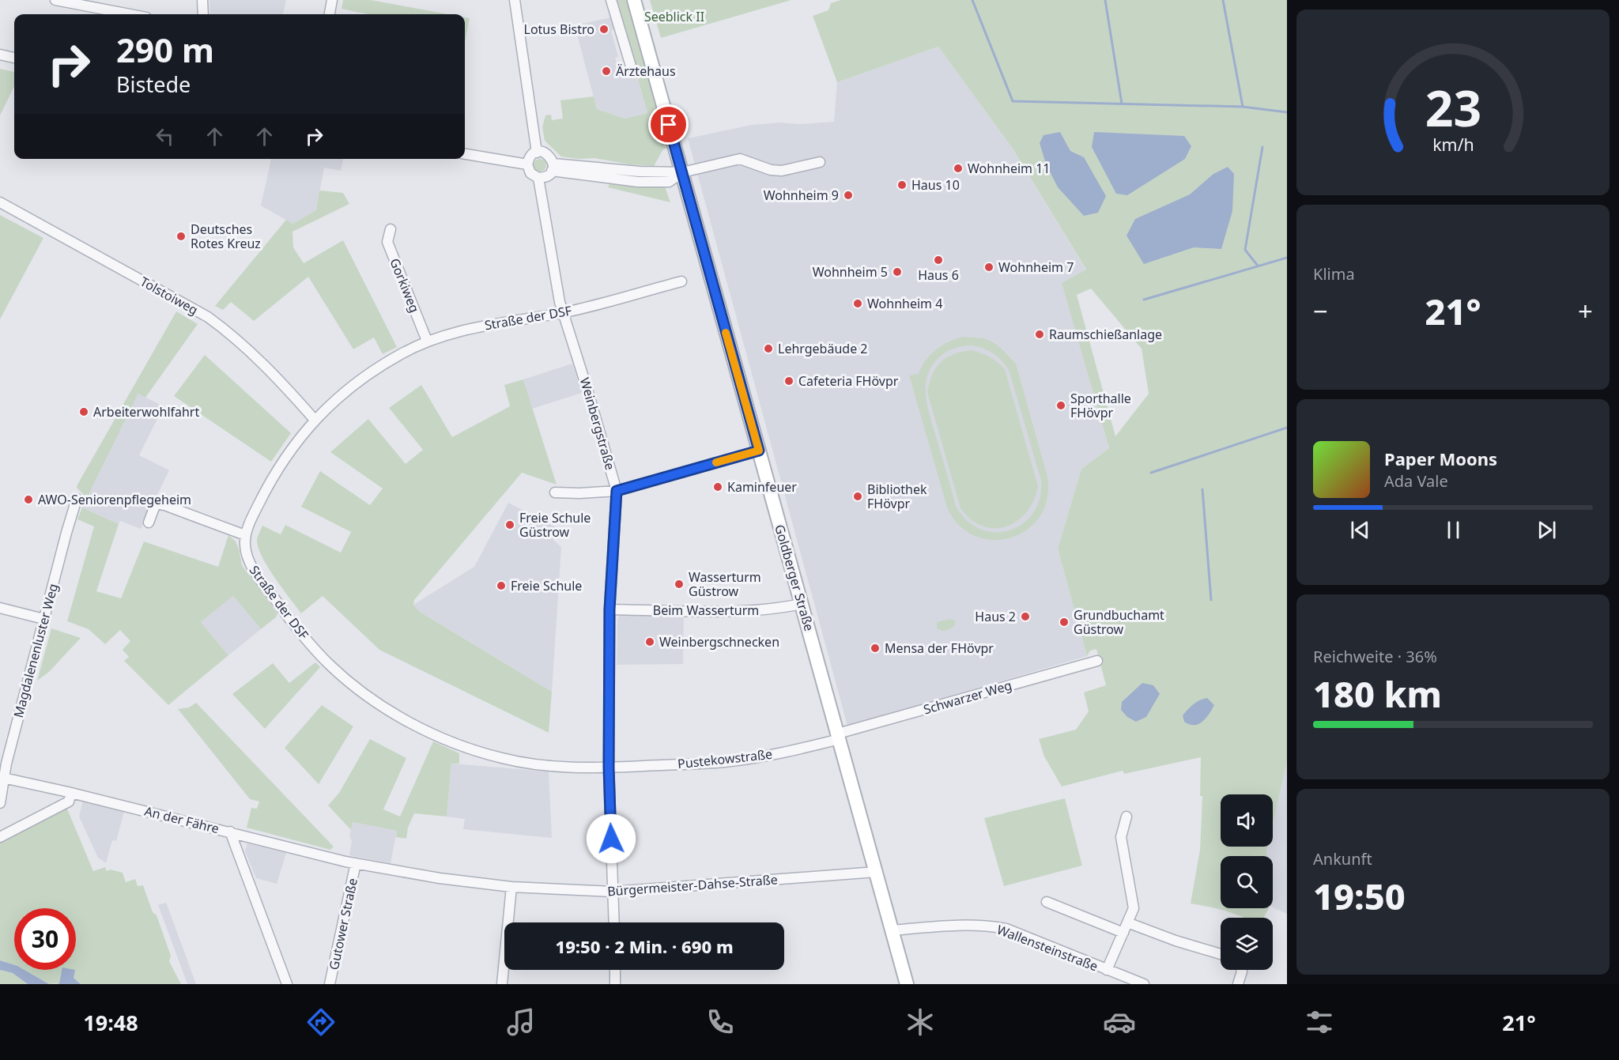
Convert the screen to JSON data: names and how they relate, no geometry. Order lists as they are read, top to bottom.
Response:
{
  "streets": {
    "main road": ["Goldberger Straße"],
    "street": [
      "Gorkiweg",
      "Tolstoiweg",
      "Straße der DSF",
      "Weinbergstraße",
      "Beim Wasserturm",
      "Magdalenenluster Weg",
      "Schwarzer Weg",
      "Pustekowstraße",
      "An der Fähre",
      "Bürgermeister-Dahse-Straße",
      "Gutower Straße",
      "Wallensteinstraße"
    ]
  },
  "crossings": [
    ["Gorkiweg", "Straße der DSF"],
    ["Tolstoiweg", "Straße der DSF"],
    ["Straße der DSF", "Weinbergstraße"],
    ["Straße der DSF", "Pustekowstraße"],
    ["Weinbergstraße", "Beim Wasserturm"],
    ["Weinbergstraße", "Pustekowstraße"],
    ["Weinbergstraße", "Bürgermeister-Dahse-Straße"],
    ["Goldberger Straße", "Beim Wasserturm"],
    ["Goldberger Straße", "Schwarzer Weg"],
    ["Goldberger Straße", "Pustekowstraße"],
    ["Goldberger Straße", "Bürgermeister-Dahse-Straße"],
    ["Goldberger Straße", "Wallensteinstraße"],
    ["Magdalenenluster Weg", "An der Fähre"],
    ["Schwarzer Weg", "Pustekowstraße"],
    ["An der Fähre", "Bürgermeister-Dahse-Straße"],
    ["Bürgermeister-Dahse-Straße", "Gutower Straße"]
  ],
  "parks": ["Seeblick II"],
  "places": [
    "Lotus Bistro",
    "Ärztehaus",
    "Wohnheim 11",
    "Haus 10",
    "Wohnheim 9",
    "Deutsches Rotes Kreuz",
    "Haus 6",
    "Wohnheim 7",
    "Wohnheim 5",
    "Wohnheim 4",
    "Raumschießanlage",
    "Lehrgebäude 2",
    "Cafeteria FHövpr",
    "Sporthalle FHövpr",
    "Arbeiterwohlfahrt",
    "Kaminfeuer",
    "Bibliothek FHövpr",
    "AWO-Seniorenpflegeheim",
    "Freie Schule Güstrow",
    "Wasserturm Güstrow",
    "Freie Schule",
    "Haus 2",
    "Grundbuchamt Güstrow",
    "Weinbergschnecken",
    "Mensa der FHövpr"
  ],
  "page": {
    "turn": ["290 m", "Bistede"],
    "tile": [
      "Klima",
      ["Reichweite · 36%", "180 km"],
      ["Ankunft", "19:50"]
    ],
    "heat": ["−", "21°", "+"],
    "song": ["Paper Moons", "Ada Vale"],
    "limit": "30",
    "trip": "19:50 · 2 Min. · 690 m",
    "tabs": ["19:48", "21°"],
    "gauge": ["23", "km/h"]
  }
}
